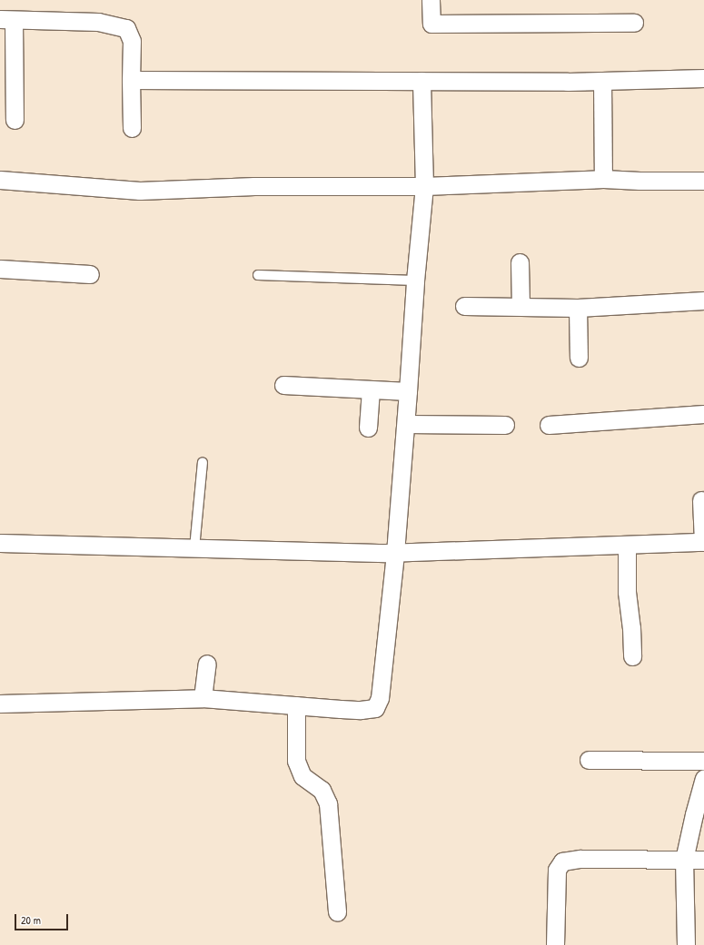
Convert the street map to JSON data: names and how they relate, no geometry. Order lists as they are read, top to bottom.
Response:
{
  "scale_bar": "20 m"
}
